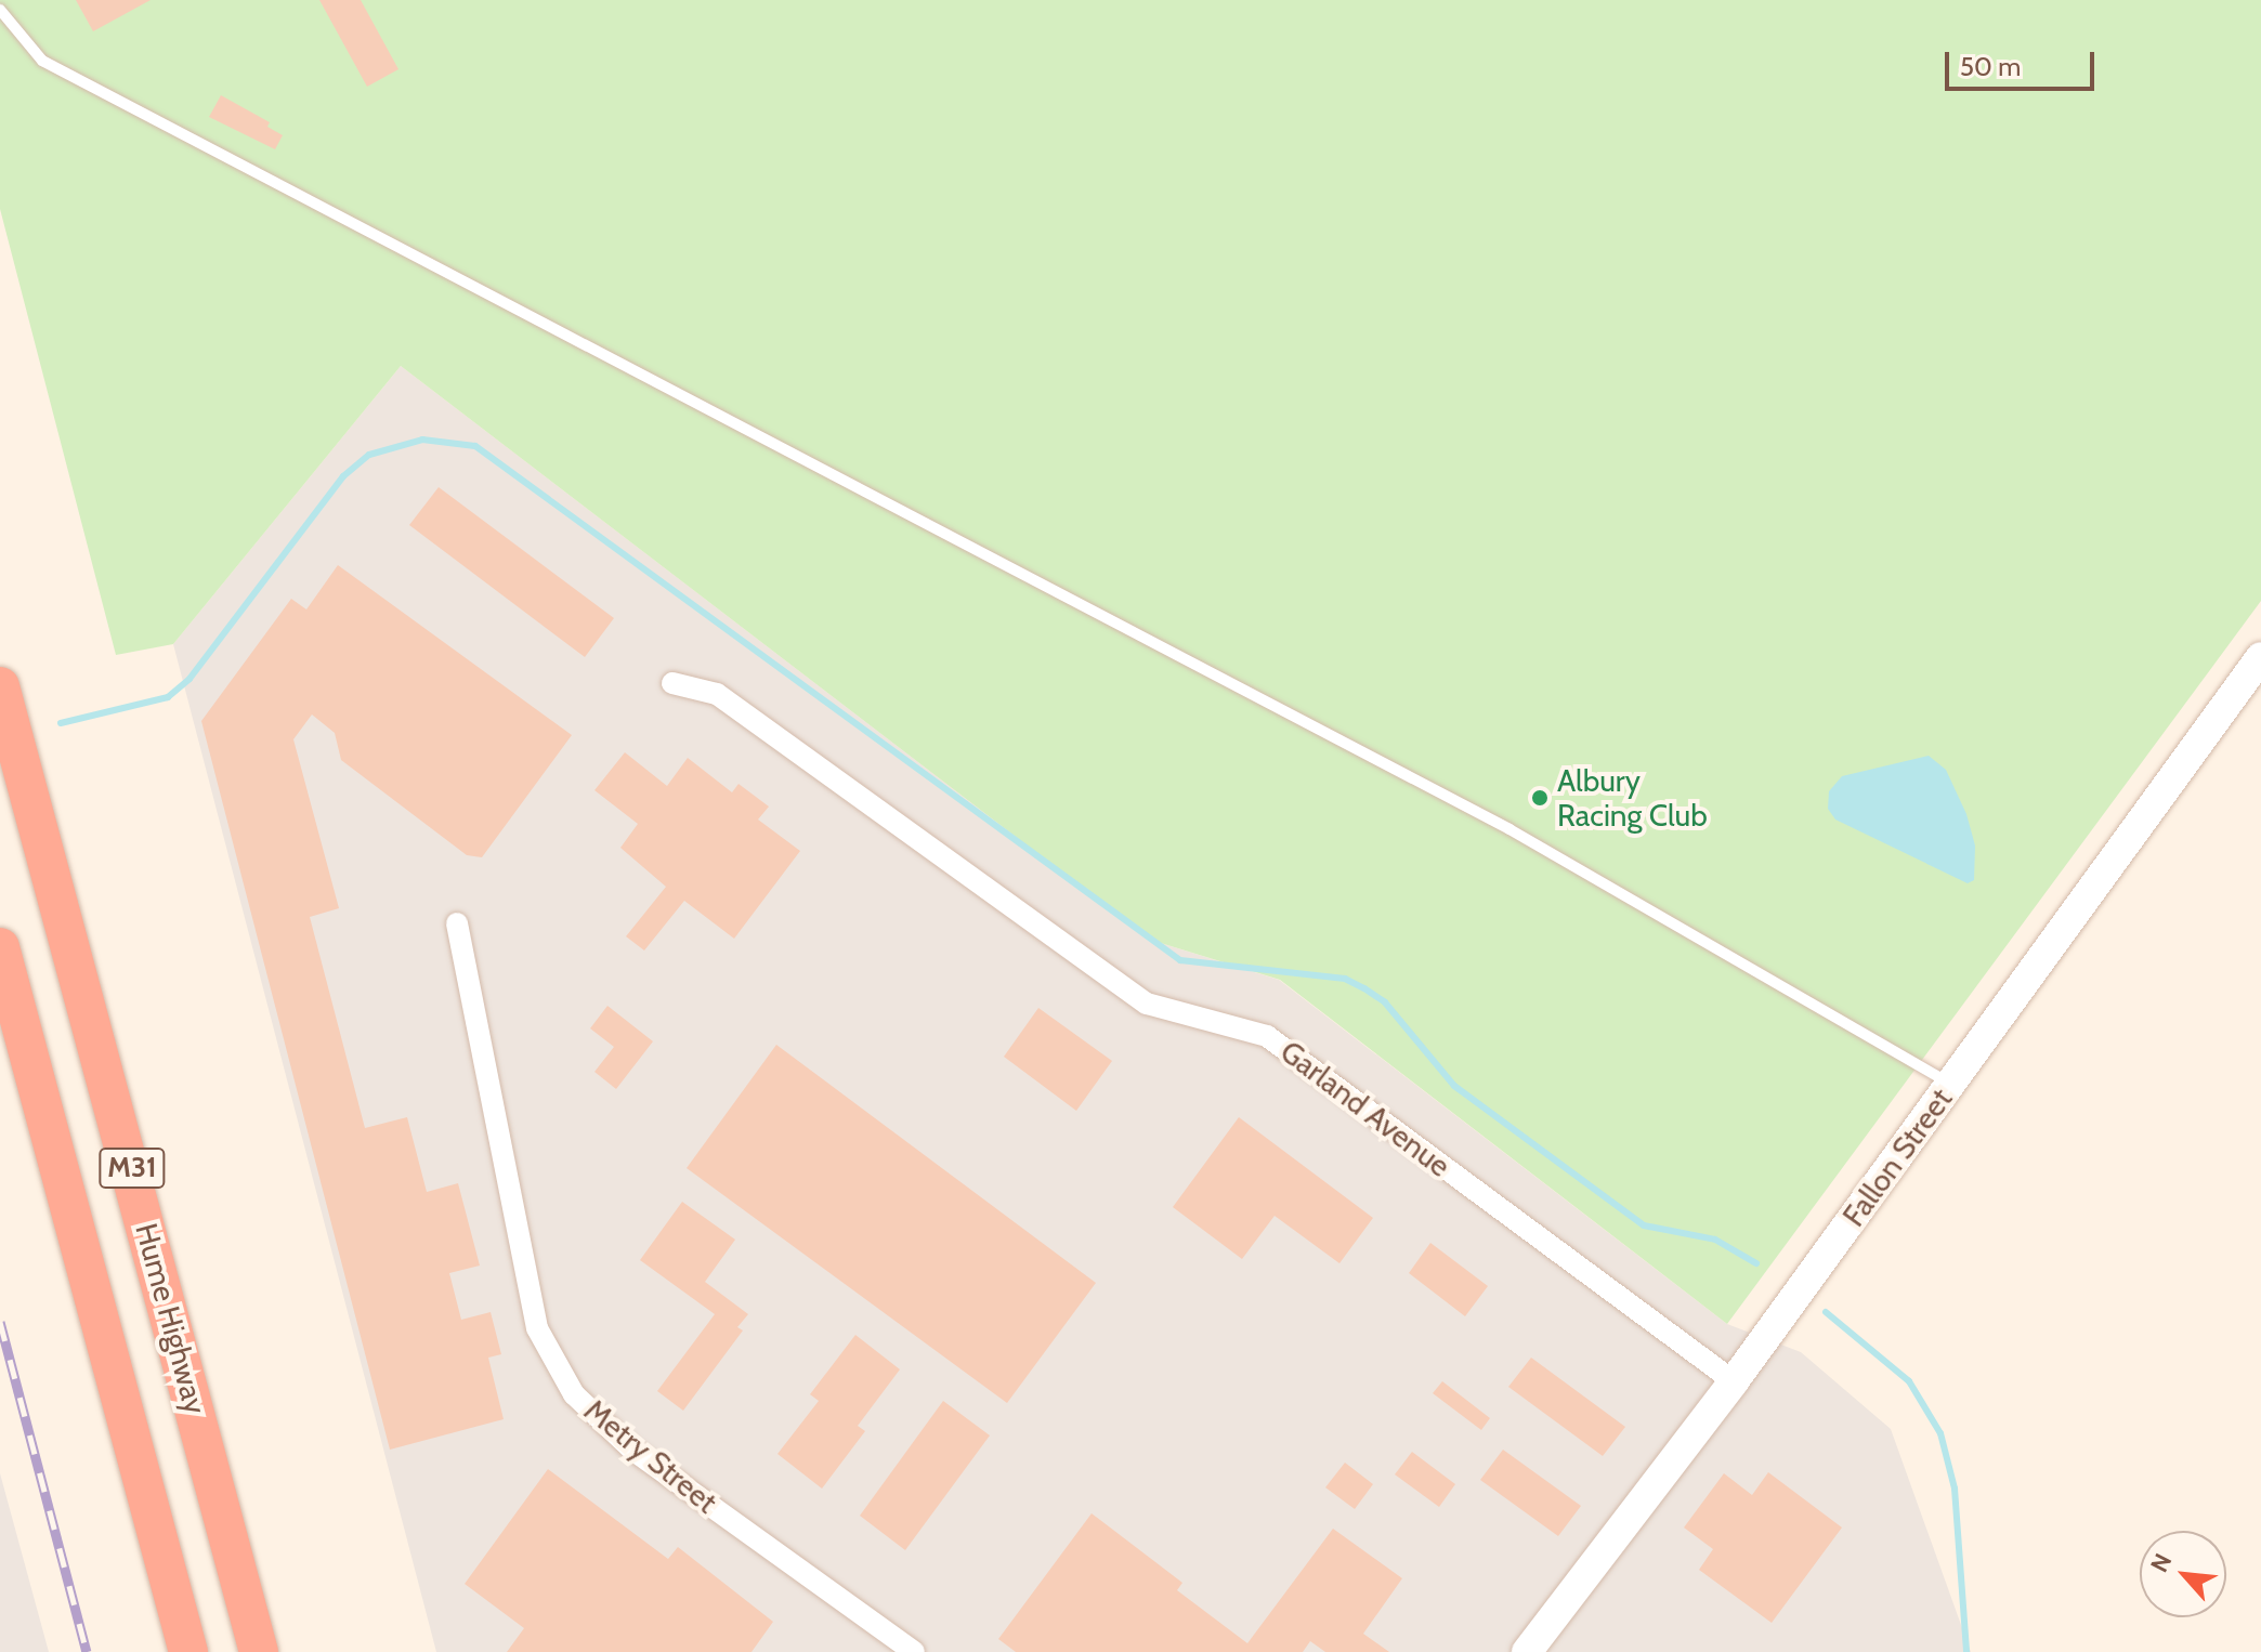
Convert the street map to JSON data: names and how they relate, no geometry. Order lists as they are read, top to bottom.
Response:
{
  "streets": {
    "highway": ["M31", "Hume Highway"],
    "street": ["Garland Avenue", "Fallon Street", "Metry Street"]
  },
  "crossings": [
    ["Garland Avenue", "Fallon Street"]
  ],
  "places": ["Albury Racing Club"],
  "scale_bar": "50 m",
  "north": "top left"
}
